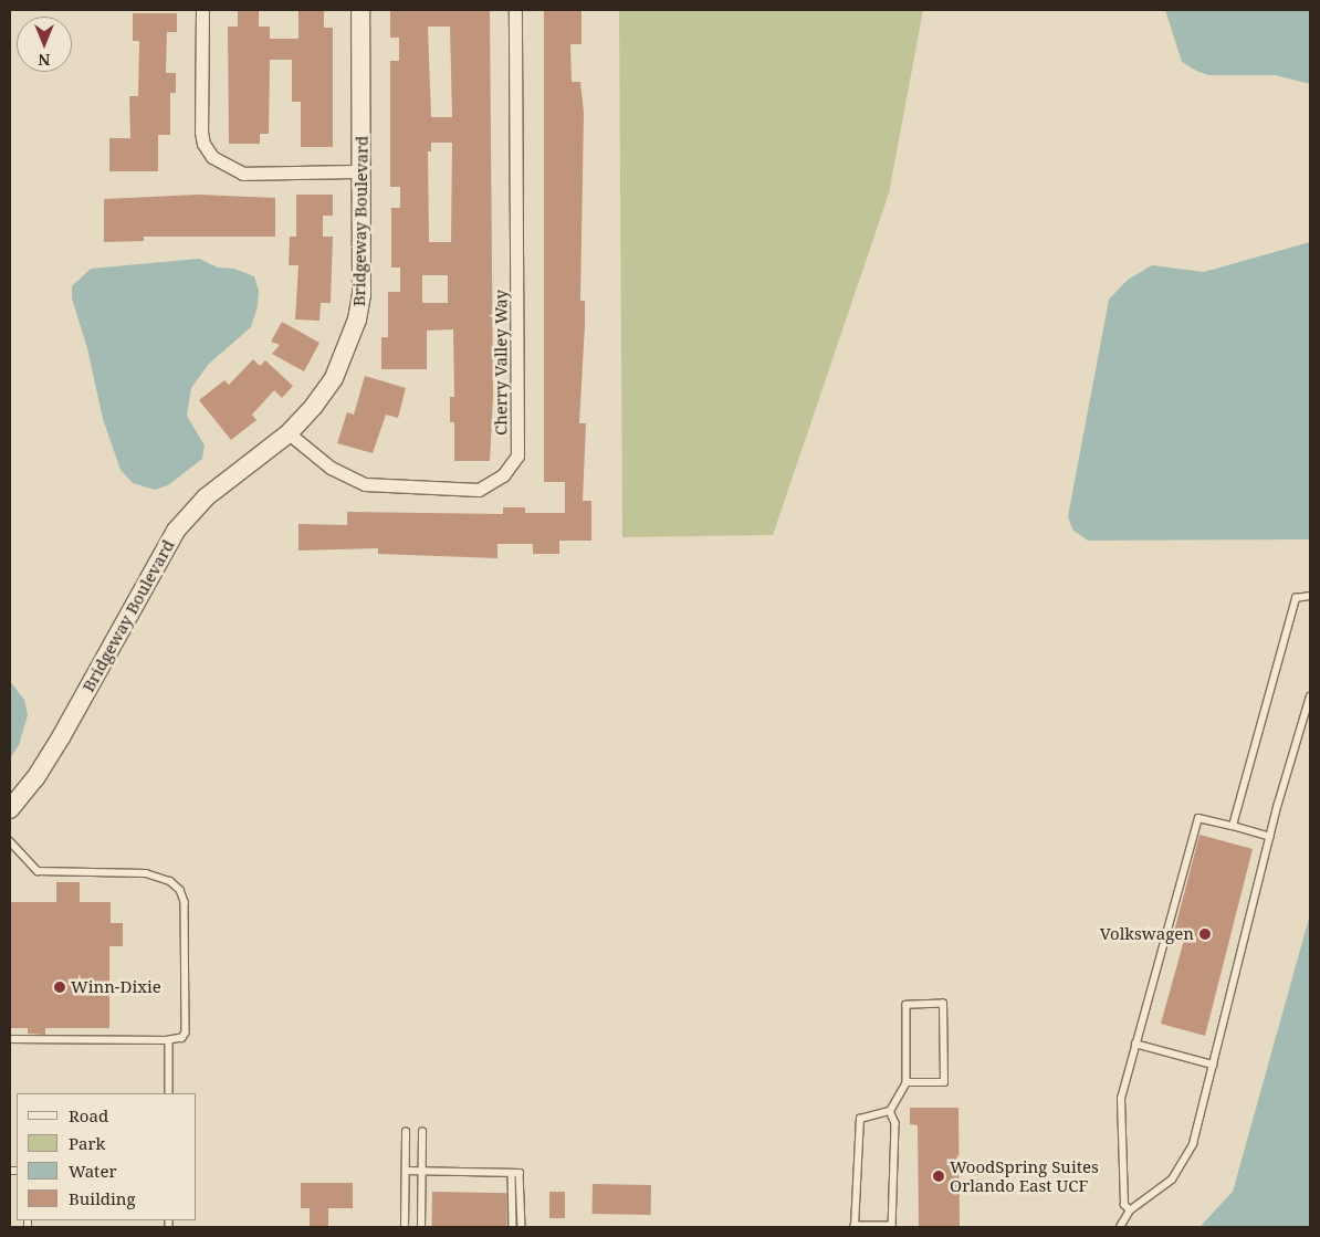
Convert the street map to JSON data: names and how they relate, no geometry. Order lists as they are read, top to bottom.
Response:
{
  "streets": {
    "street": ["Bridgeway Boulevard", "Cherry Valley Way"]
  },
  "crossings": [
    ["Bridgeway Boulevard", "Cherry Valley Way"]
  ],
  "places": ["Volkswagen", "Winn-Dixie", "WoodSpring Suites Orlando East UCF"],
  "legend": [
    "Road",
    "Park",
    "Water",
    "Building"
  ],
  "north": "bottom"
}
